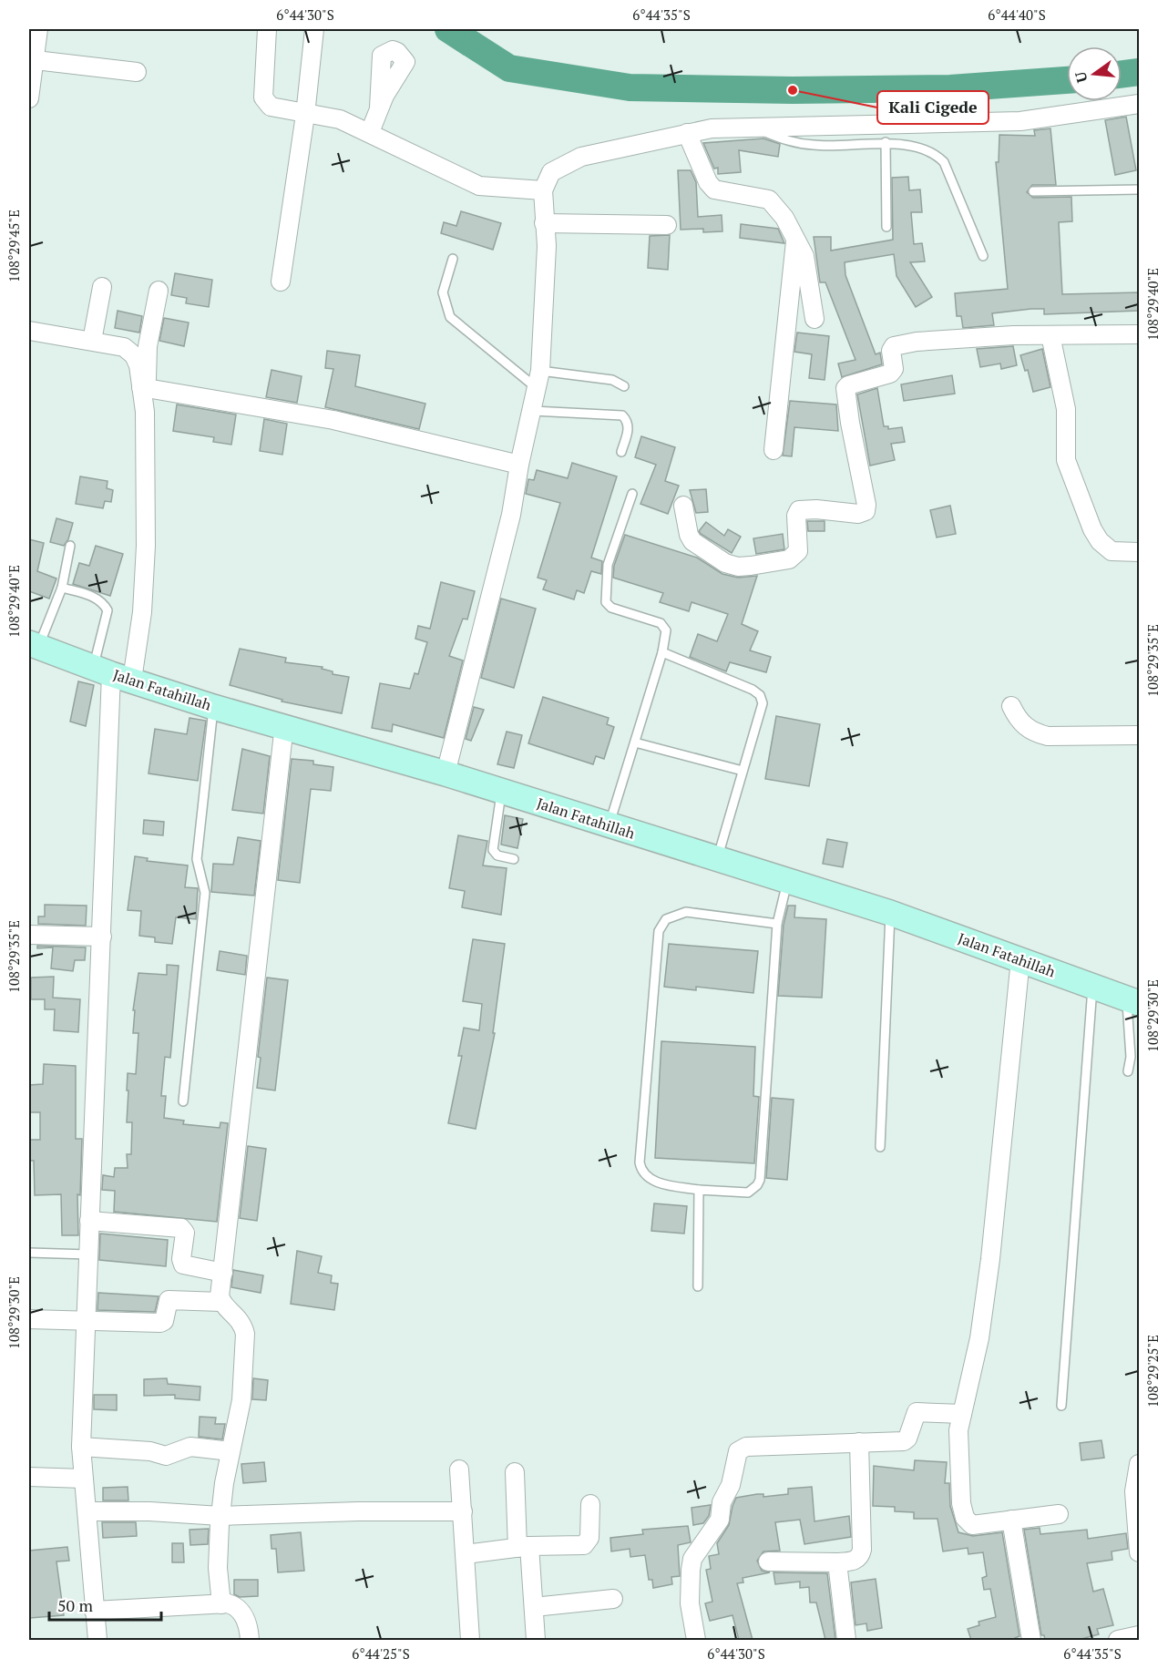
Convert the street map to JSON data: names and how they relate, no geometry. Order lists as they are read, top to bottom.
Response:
{
  "streets": {
    "street": ["Jalan Fatahillah"]
  },
  "places": ["Kali Cigede"],
  "scale_bar": "50 m",
  "north": "left",
  "coordinates": [
    "6°44'30\"S",
    "6°44'35\"S",
    "6°44'40\"S",
    "108°29'45\"E",
    "108°29'40\"E",
    "108°29'35\"E",
    "108°29'30\"E",
    "108°29'25\"E",
    "6°44'25\"S"
  ]
}
